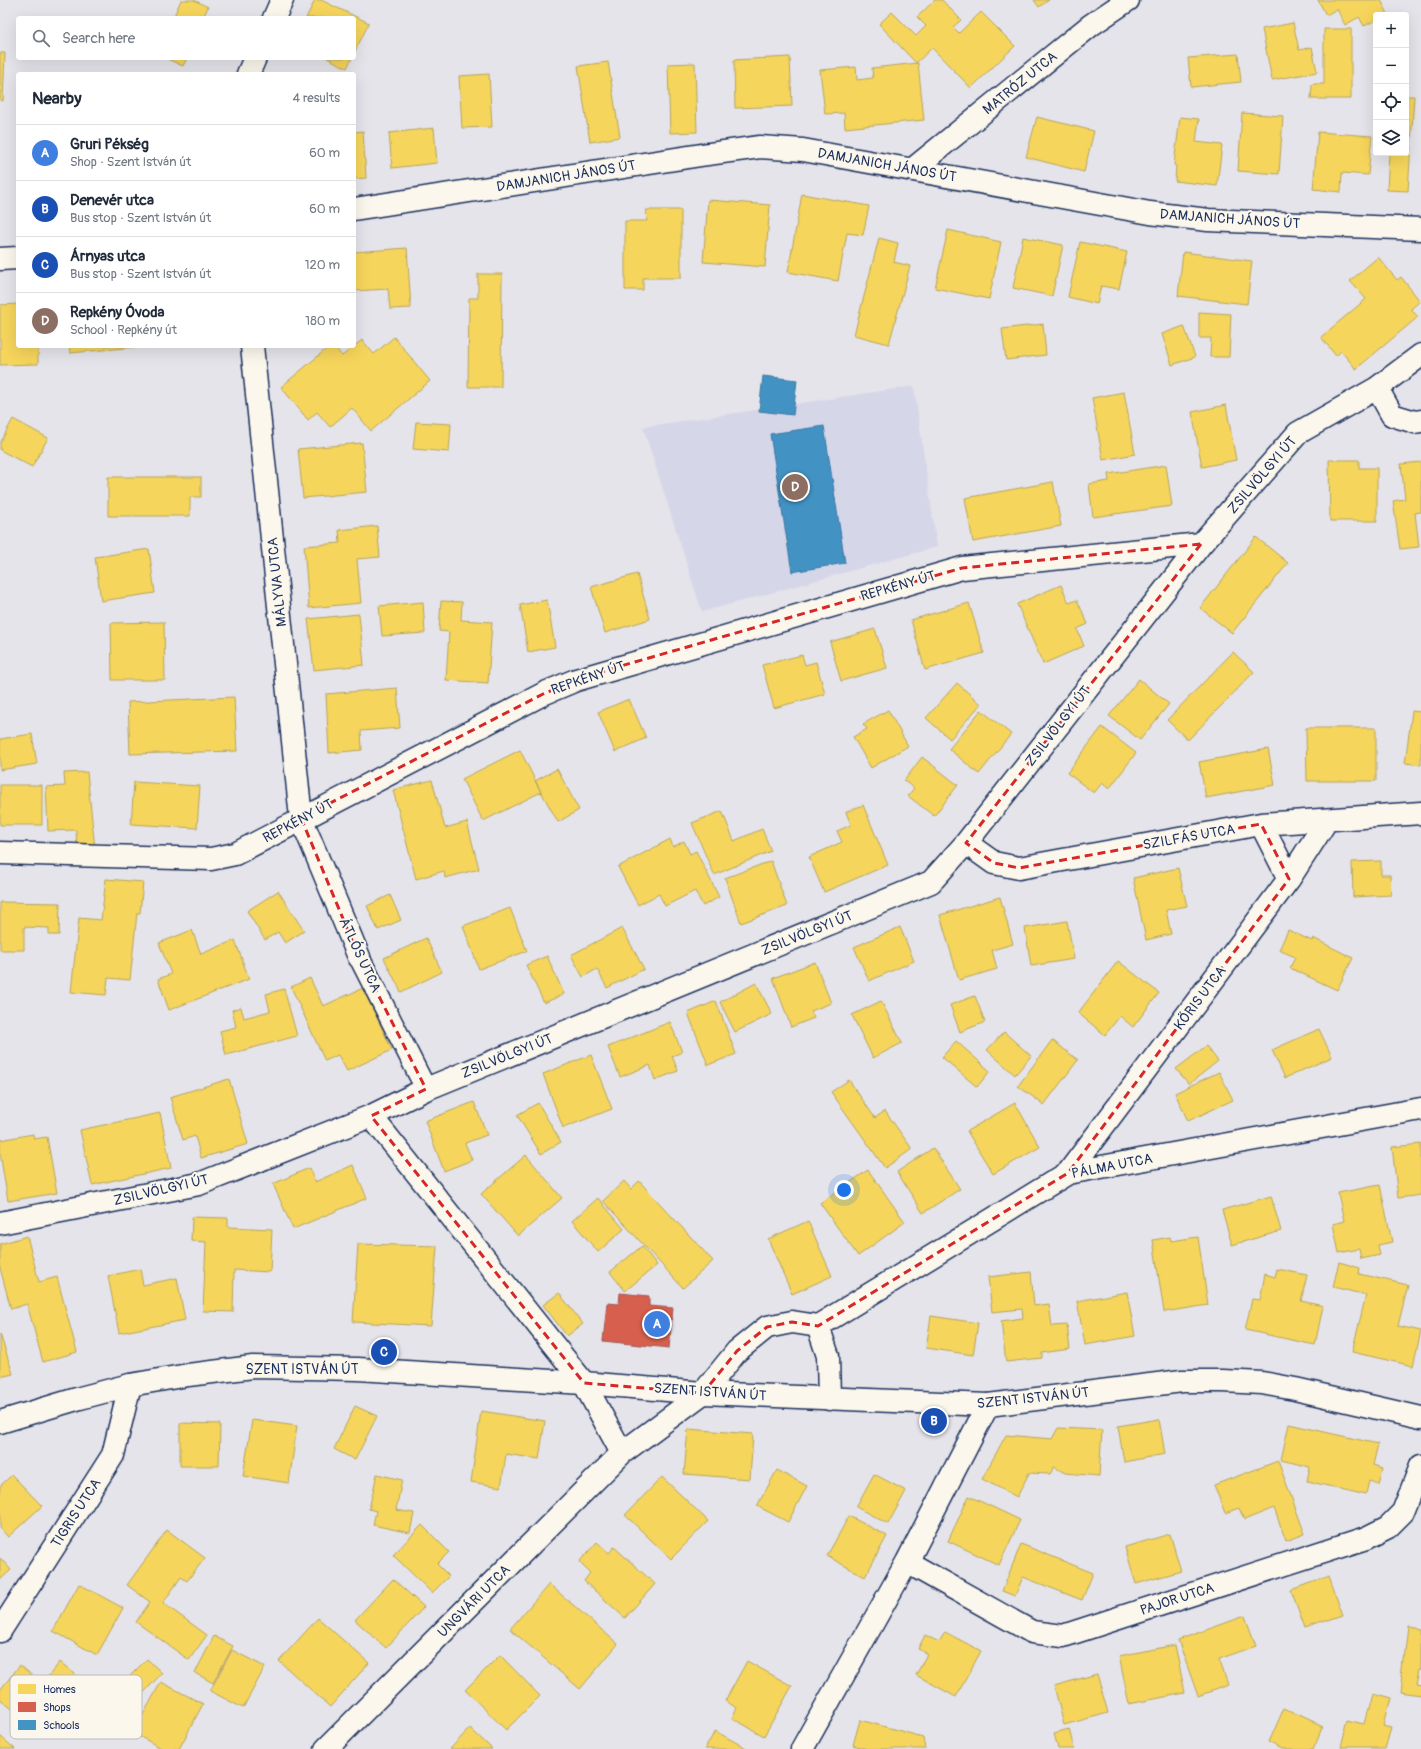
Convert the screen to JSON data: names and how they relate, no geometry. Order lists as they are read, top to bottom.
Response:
{
  "streets": {
    "street": [
      "MATRÓZ UTCA",
      "DAMJANICH JÁNOS ÚT",
      "ZSILVÖLGYI ÚT",
      "MÁLYVA UTCA",
      "REPKÉNY ÚT",
      "SZILFÁS UTCA",
      "ÁTLÓS UTCA",
      "KŐRIS UTCA",
      "PÁLMA UTCA",
      "SZENT ISTVÁN ÚT",
      "TIGRIS UTCA",
      "PAJOR UTCA",
      "UNGVÁRI UTCA"
    ]
  },
  "crossings": [
    ["MATRÓZ UTCA", "DAMJANICH JÁNOS ÚT"],
    ["ZSILVÖLGYI ÚT", "REPKÉNY ÚT"],
    ["ZSILVÖLGYI ÚT", "SZILFÁS UTCA"],
    ["ZSILVÖLGYI ÚT", "ÁTLÓS UTCA"],
    ["MÁLYVA UTCA", "REPKÉNY ÚT"],
    ["MÁLYVA UTCA", "ÁTLÓS UTCA"],
    ["REPKÉNY ÚT", "ÁTLÓS UTCA"],
    ["SZILFÁS UTCA", "KŐRIS UTCA"],
    ["KŐRIS UTCA", "PÁLMA UTCA"],
    ["SZENT ISTVÁN ÚT", "TIGRIS UTCA"],
    ["SZENT ISTVÁN ÚT", "UNGVÁRI UTCA"]
  ],
  "legend": ["Homes", "Shops", "Schools"],
  "page": {
    "map_buttons": ["+", "−"],
    "search": "Search here",
    "heading": ["Nearby", "4 results"],
    "list": [
      {
        "mark": "A",
        "name": "Gruri Pékség",
        "note": "Shop · Szent István út",
        "value": "60 m"
      },
      {
        "mark": "B",
        "name": "Denevér utca",
        "note": "Bus stop · Szent István út",
        "value": "60 m"
      },
      {
        "mark": "C",
        "name": "Árnyas utca",
        "note": "Bus stop · Szent István út",
        "value": "120 m"
      },
      {
        "mark": "D",
        "name": "Repkény Óvoda",
        "note": "School · Repkény út",
        "value": "180 m"
      }
    ],
    "pins": [
      "D",
      "A",
      "C",
      "B"
    ]
  }
}
